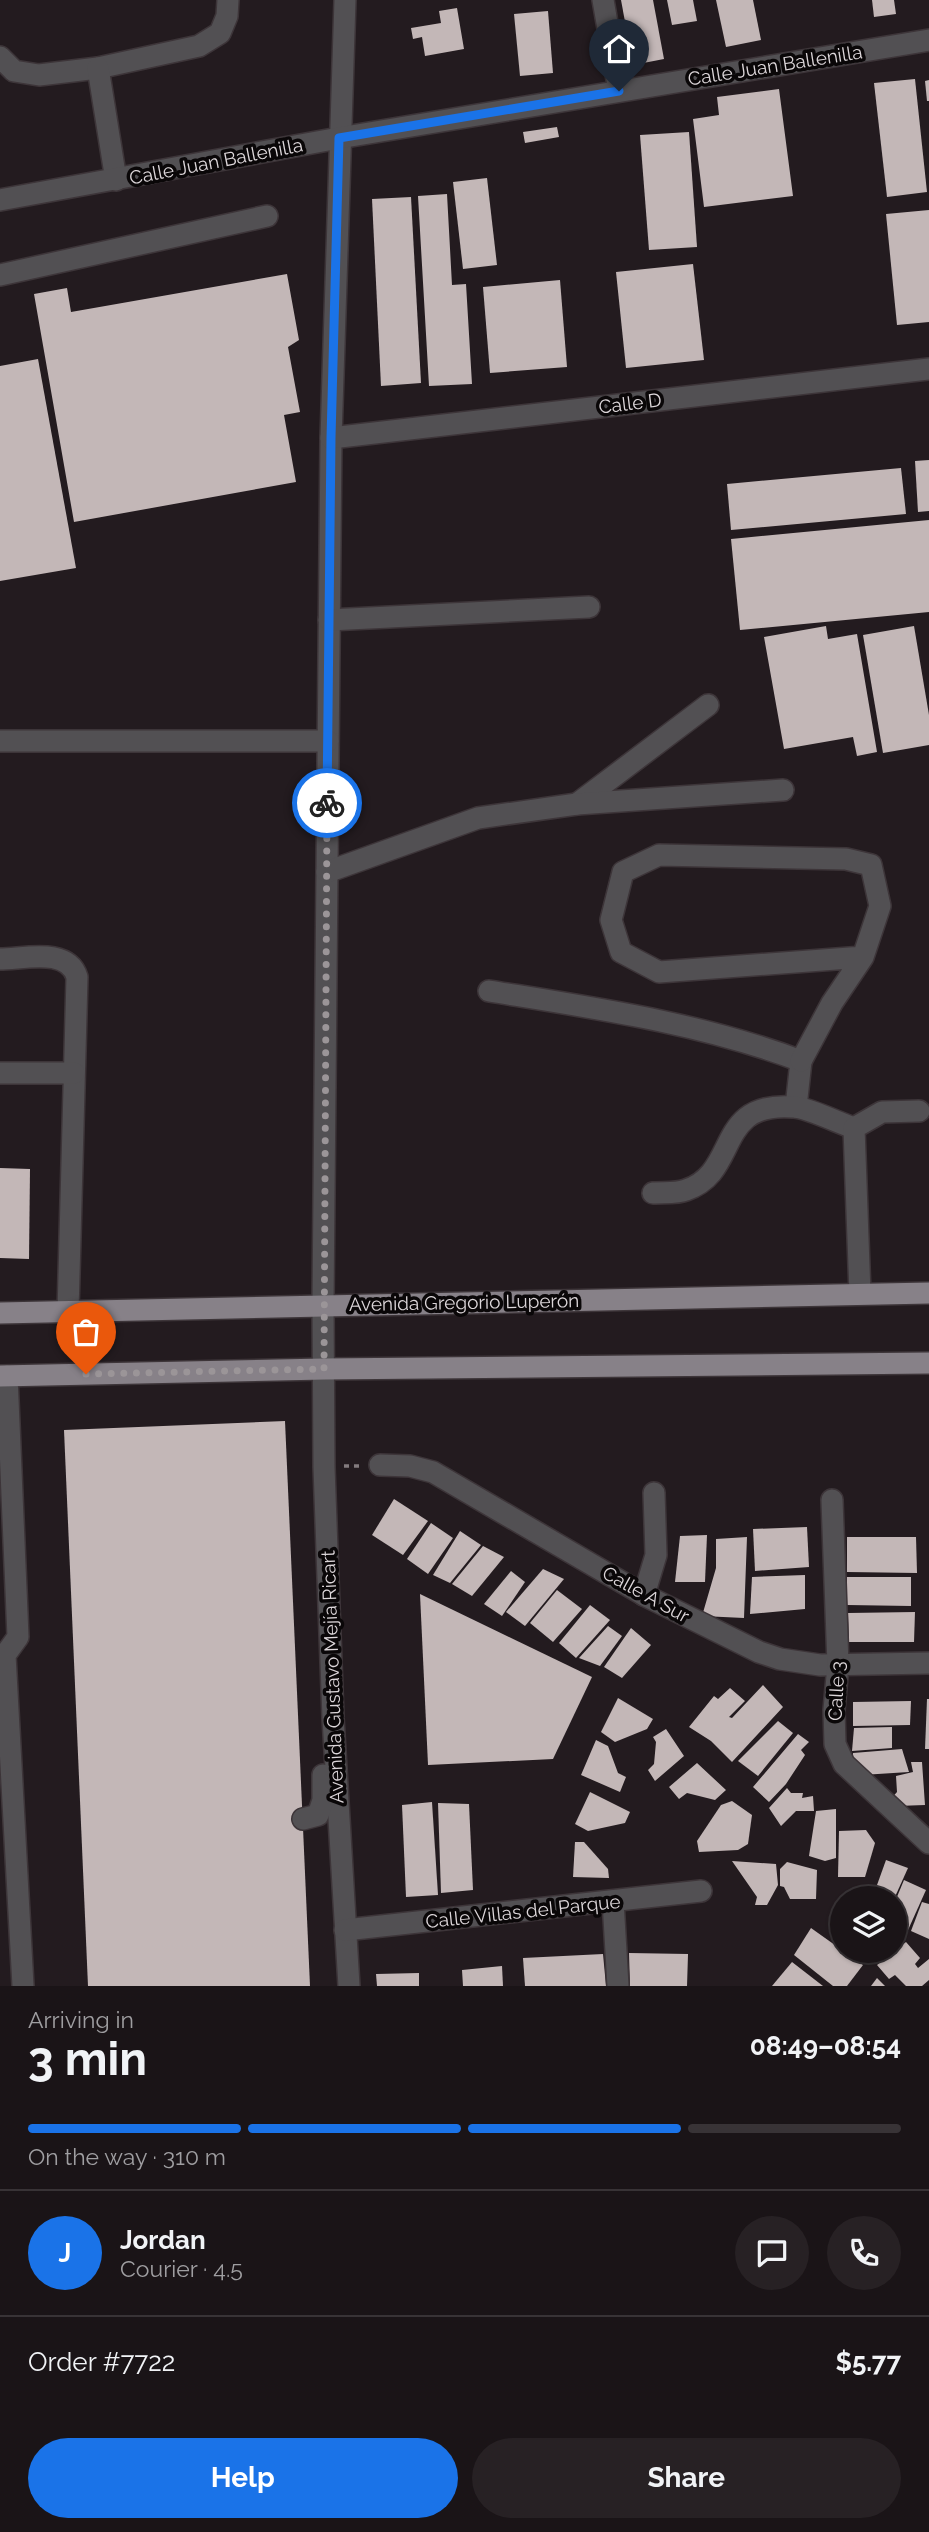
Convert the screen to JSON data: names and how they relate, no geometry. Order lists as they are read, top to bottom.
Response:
{
  "streets": {
    "main road": ["Avenida Gregorio Luperón"],
    "street": [
      "Calle Juan Ballenilla",
      "Calle D",
      "Calle A Sur",
      "Avenida Gustavo Mejía Ricart",
      "Calle 3",
      "Calle Villas del Parque"
    ]
  },
  "crossings": [
    ["Calle Juan Ballenilla", "Avenida Gustavo Mejía Ricart"],
    ["Calle D", "Avenida Gustavo Mejía Ricart"],
    ["Avenida Gregorio Luperón", "Avenida Gustavo Mejía Ricart"],
    ["Calle A Sur", "Calle 3"],
    ["Avenida Gustavo Mejía Ricart", "Calle Villas del Parque"]
  ],
  "page": {
    "heading": ["3 min", "Arriving in", "08:49–08:54"],
    "panel": [
      "Jordan",
      "Courier · 4.5",
      "Order #7722",
      "$5.77"
    ],
    "bar": "On the way · 310 m",
    "round": "J",
    "buttons": ["Help", "Share"]
  }
}
